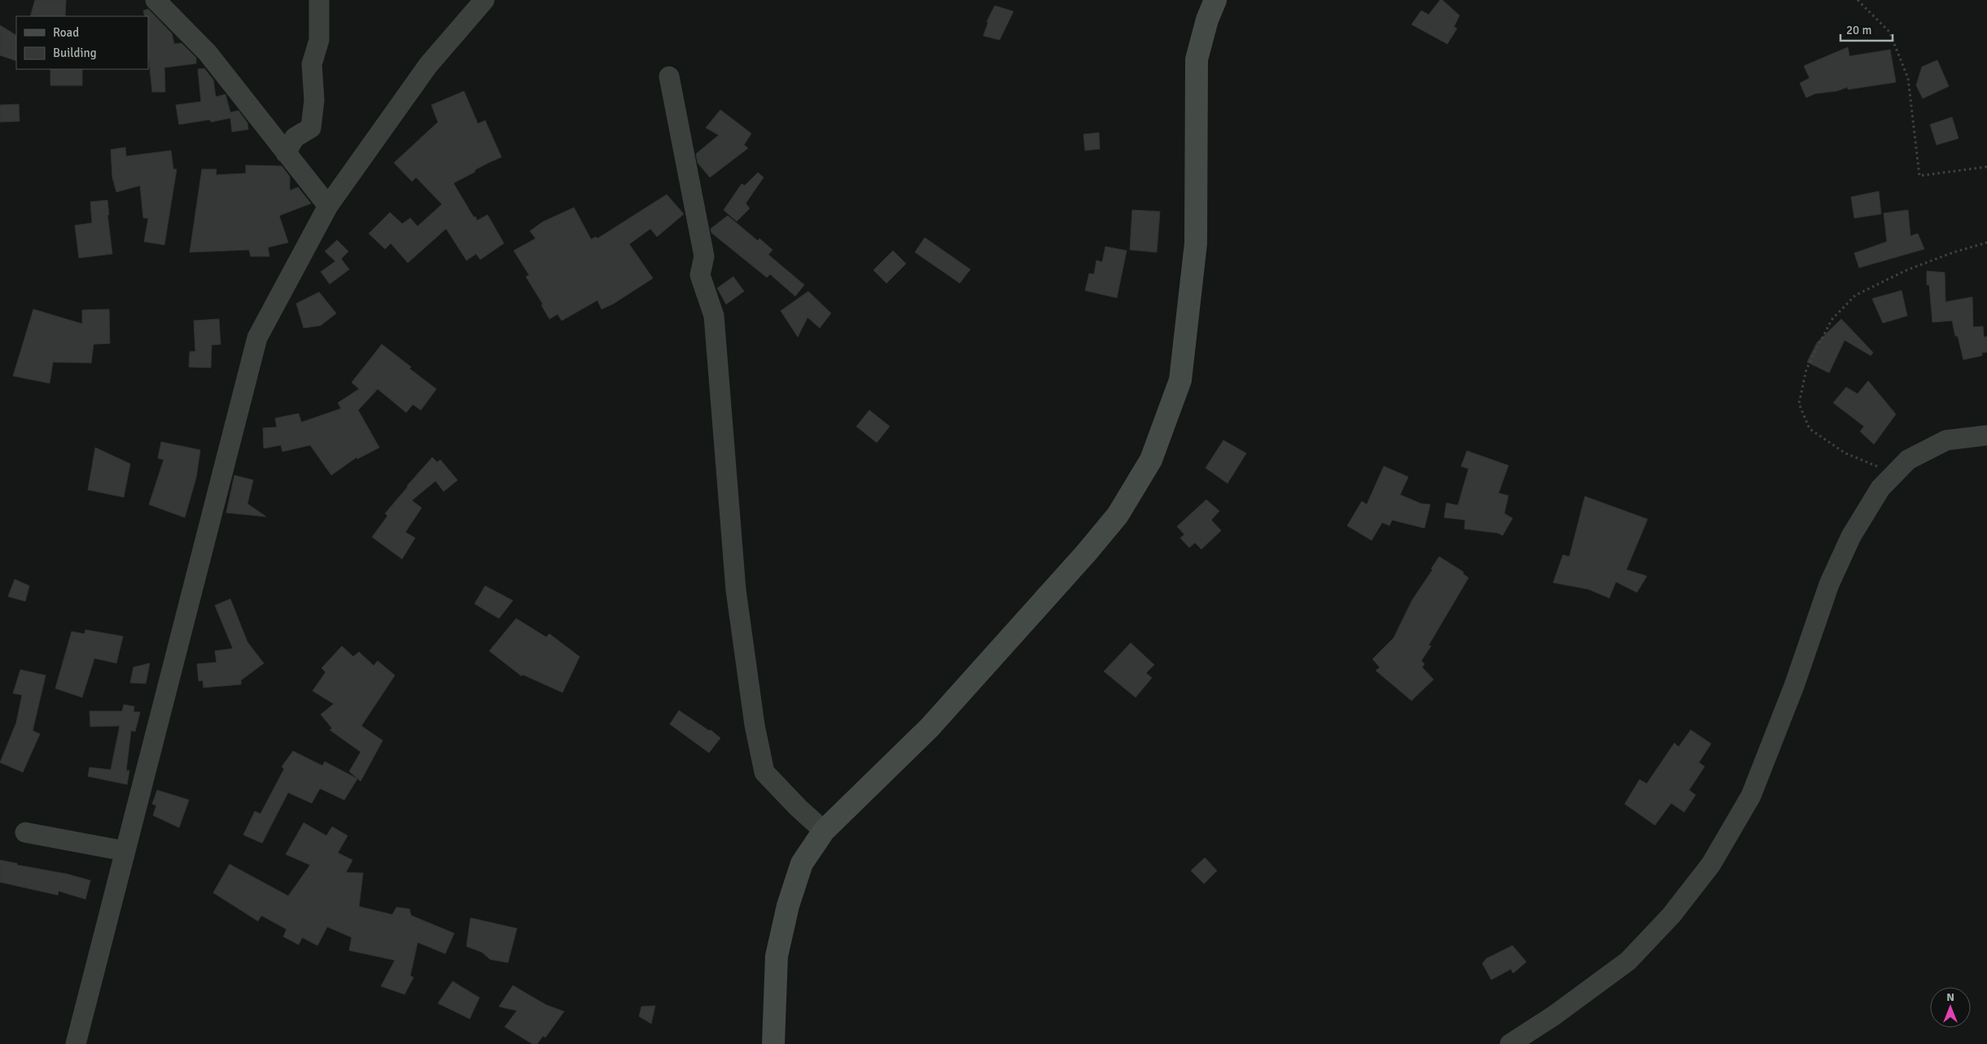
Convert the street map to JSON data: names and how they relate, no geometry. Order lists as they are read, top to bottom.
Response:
{
  "legend": ["Road", "Building"],
  "scale_bar": "20 m",
  "north": "top"
}
